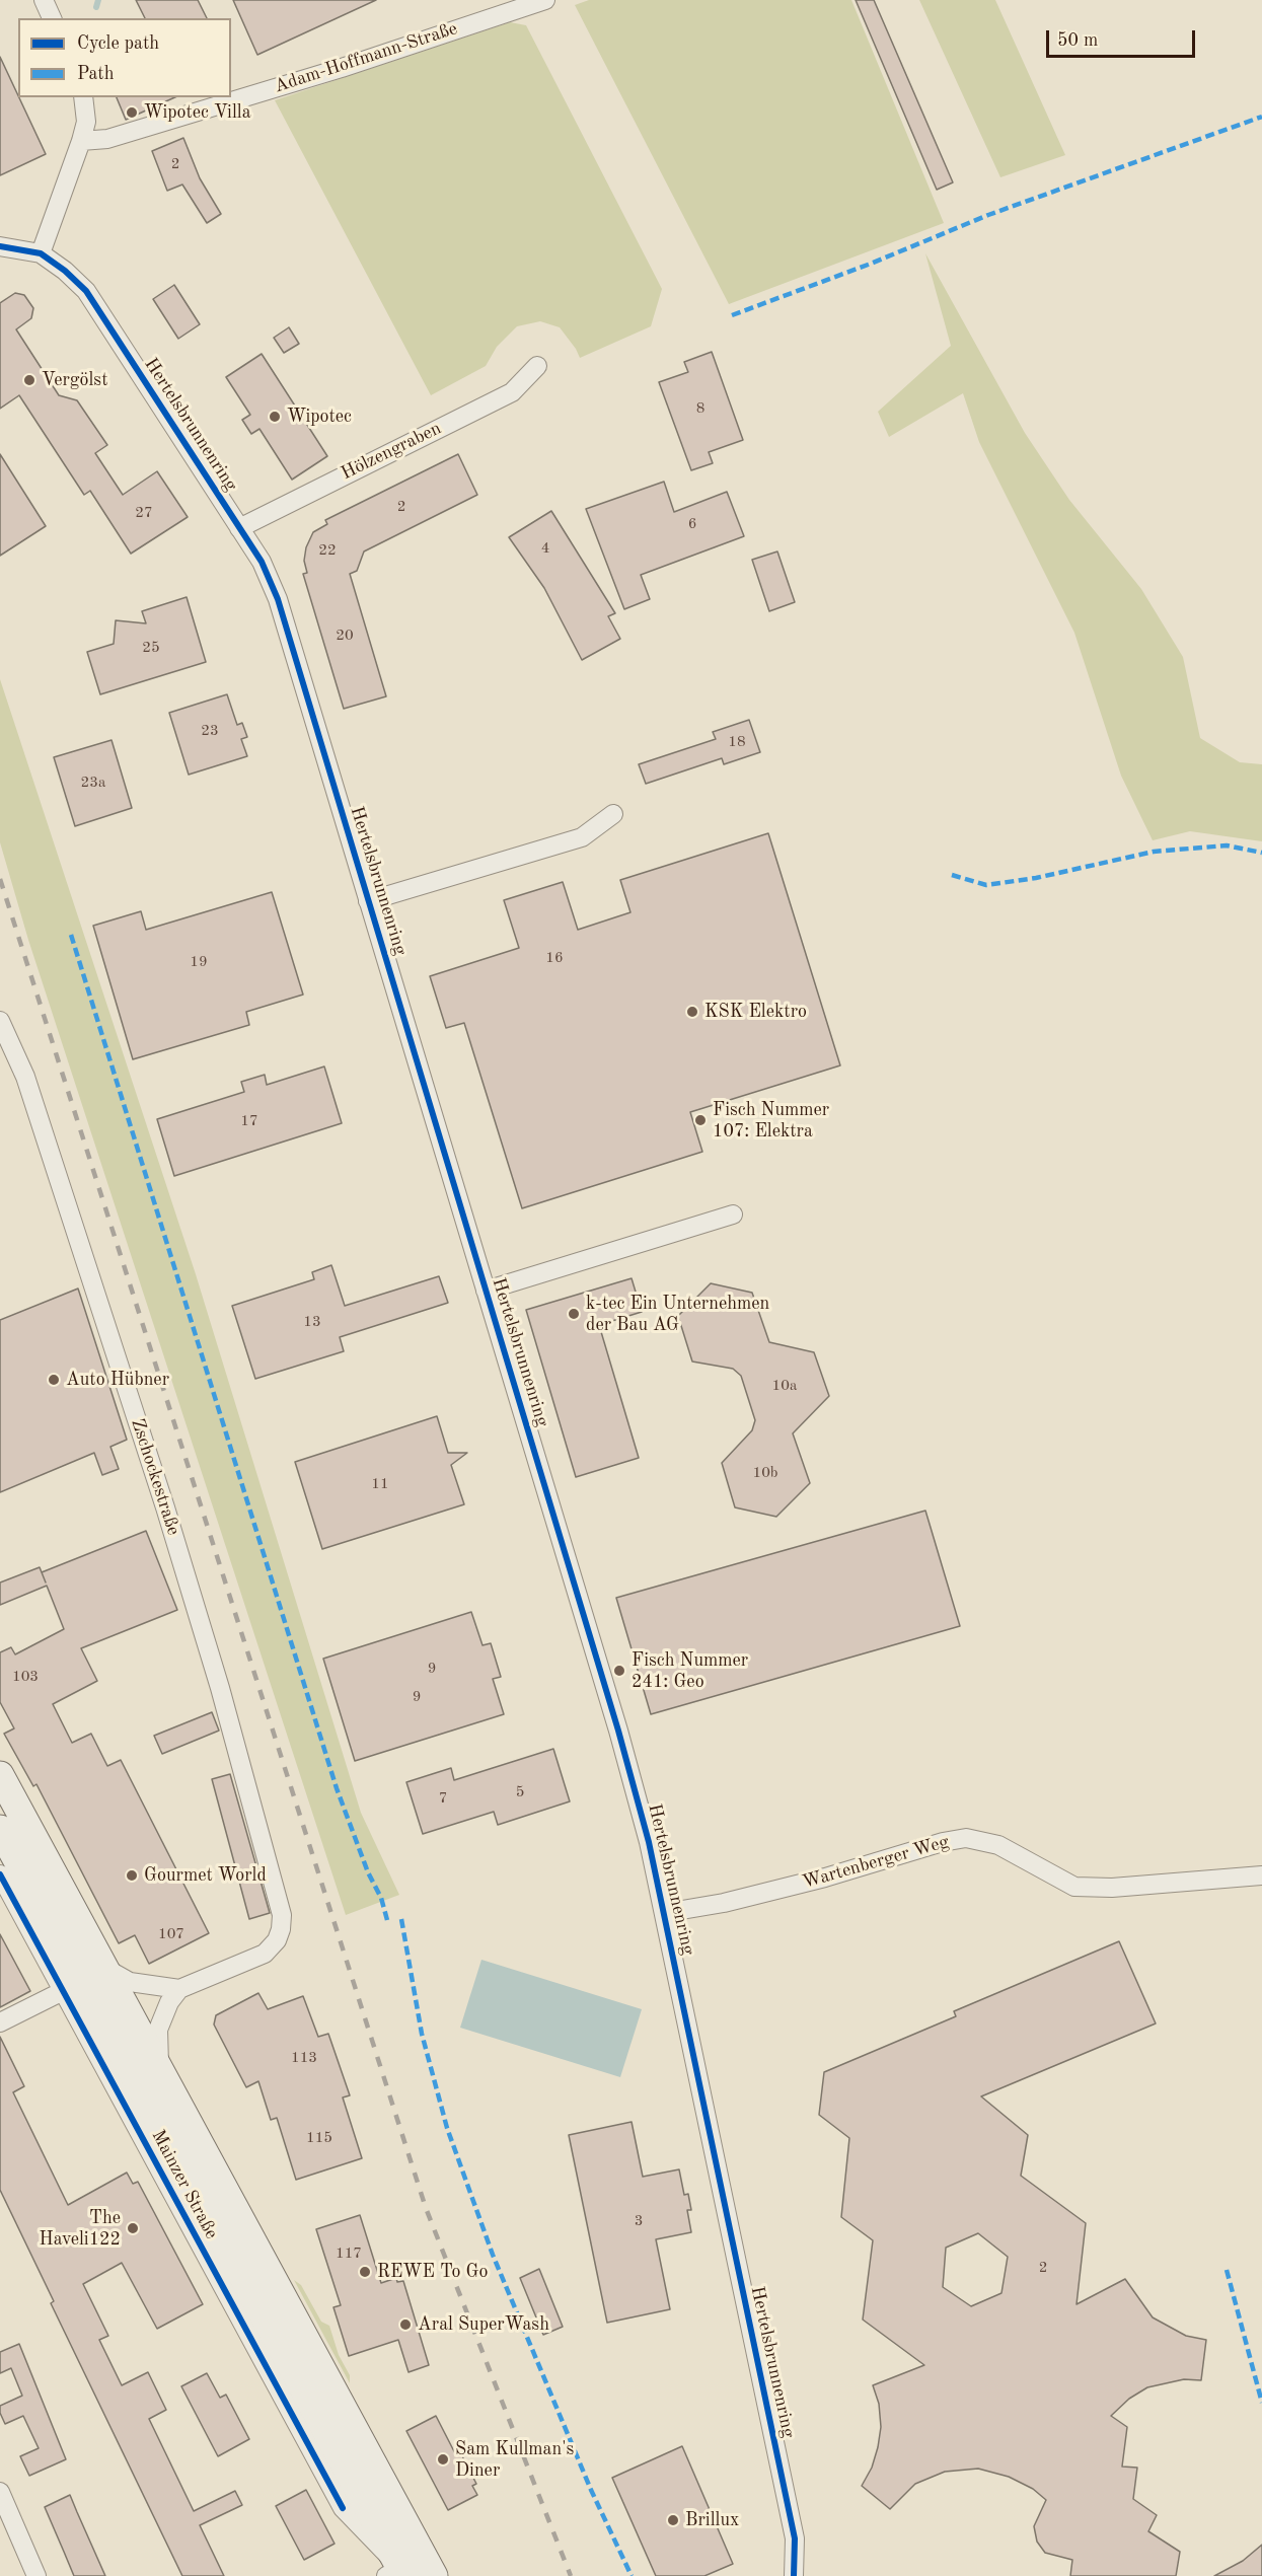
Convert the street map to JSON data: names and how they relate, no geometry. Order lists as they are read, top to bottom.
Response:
{
  "streets": {
    "main road": ["Mainzer Straße"],
    "street": [
      "Adam-Hoffmann-Straße",
      "Hertelsbrunnenring",
      "Hölzengraben",
      "Zschockestraße",
      "Wartenberger Weg"
    ]
  },
  "crossings": [
    ["Hertelsbrunnenring", "Hölzengraben"],
    ["Hertelsbrunnenring", "Wartenberger Weg"]
  ],
  "places": [
    "Wipotec Villa",
    "Vergölst",
    "Wipotec",
    "KSK Elektro",
    "Fisch Nummer 107: Elektra",
    "k-tec Ein Unternehmen der Bau AG",
    "Auto Hübner",
    "Fisch Nummer 241: Geo",
    "Gourmet World",
    "The Haveli122",
    "REWE To Go",
    "Aral SuperWash",
    "Sam Kullman's Diner",
    "Brillux"
  ],
  "house_numbers": [
    "2",
    "8",
    "2",
    "27",
    "6",
    "4",
    "22",
    "20",
    "25",
    "23",
    "18",
    "23a",
    "16",
    "19",
    "17",
    "13",
    "10a",
    "10b",
    "11",
    "9",
    "103",
    "9",
    "5",
    "7",
    "107",
    "113",
    "115",
    "3",
    "117",
    "2"
  ],
  "legend": ["Cycle path", "Path"],
  "scale_bar": "50 m"
}
